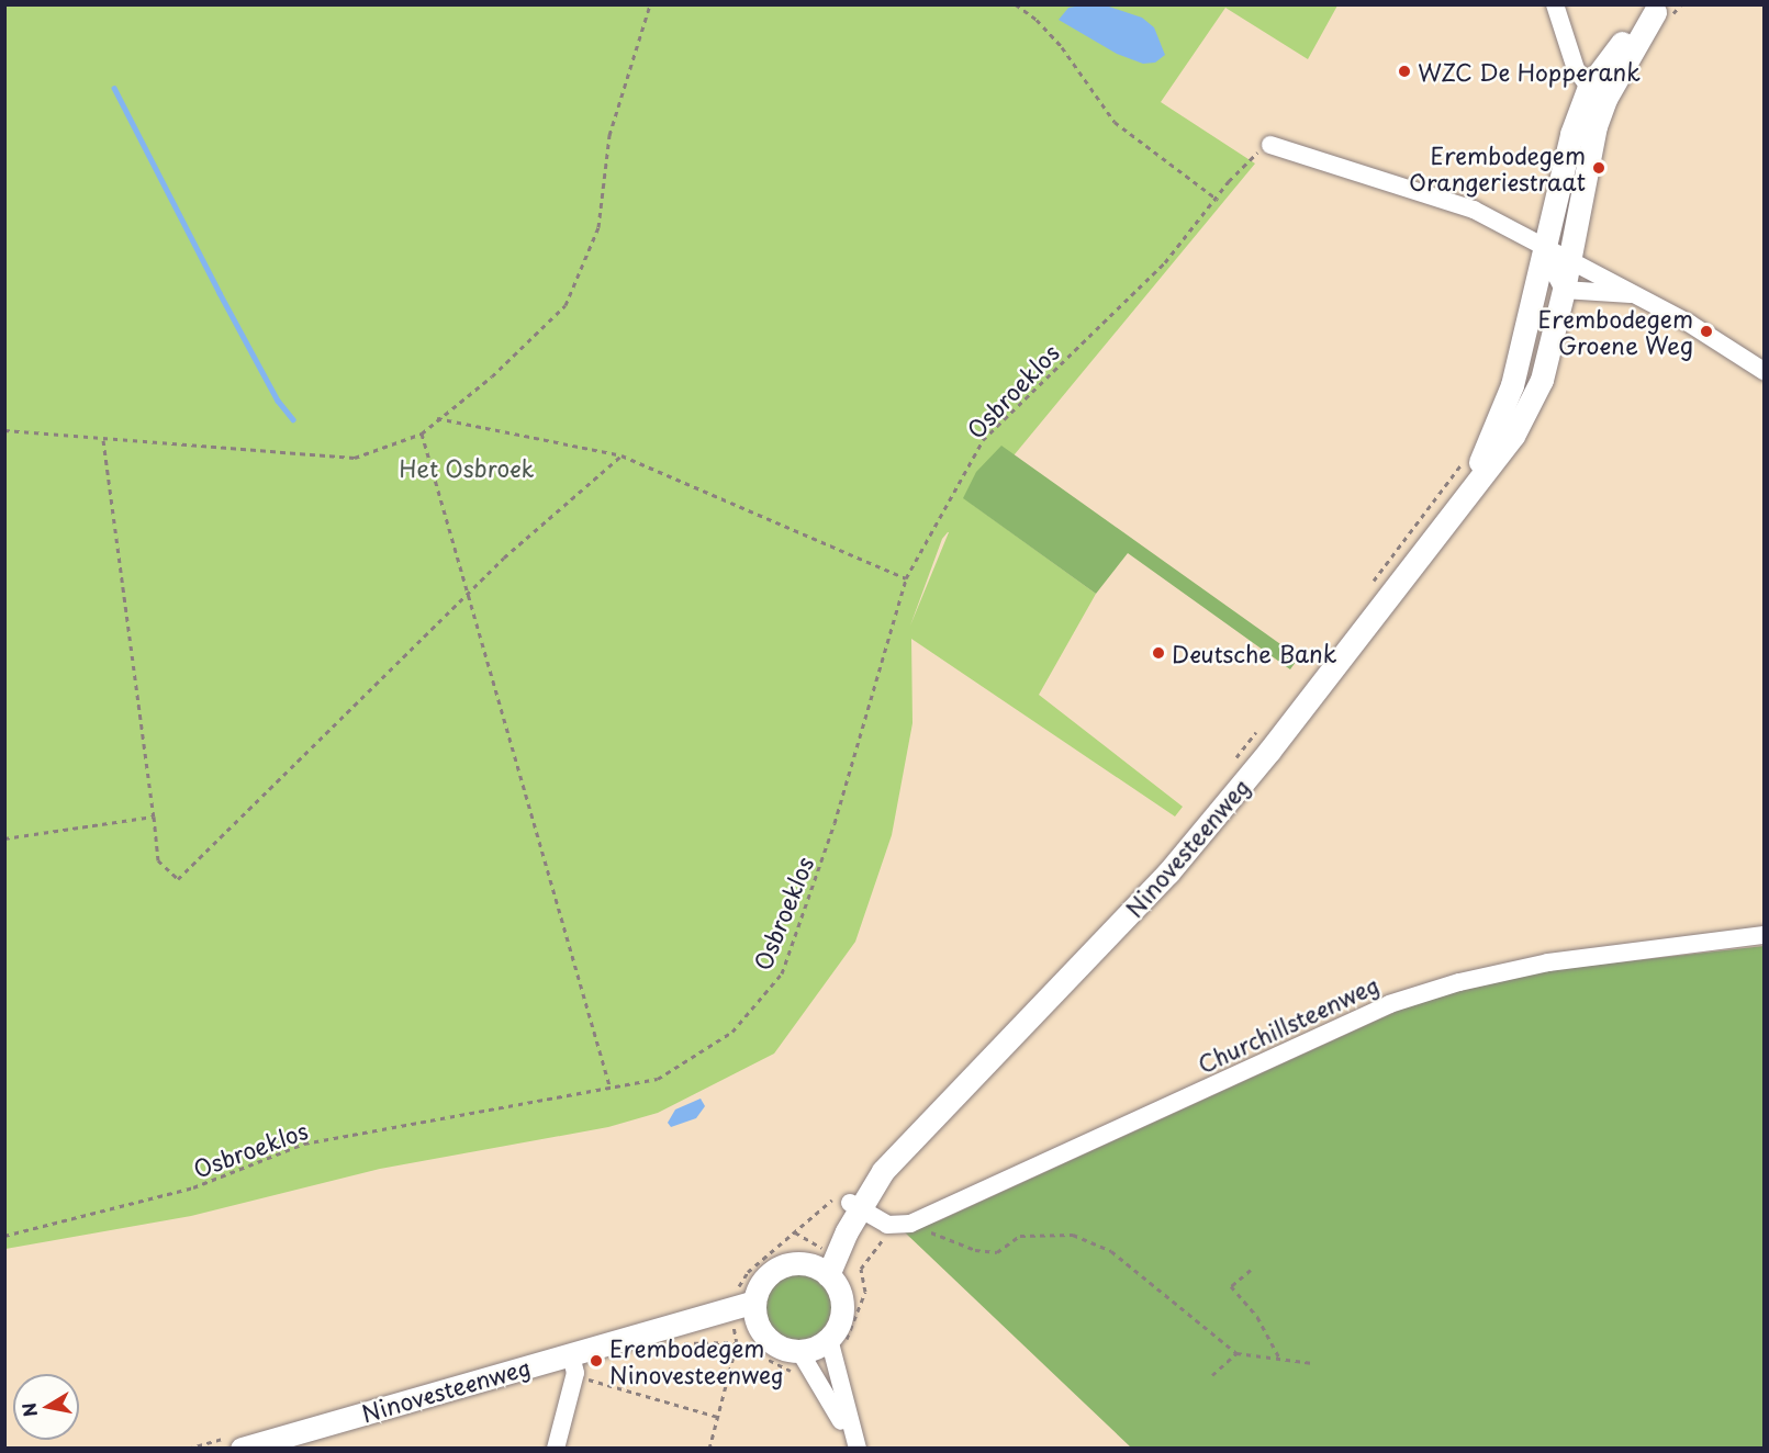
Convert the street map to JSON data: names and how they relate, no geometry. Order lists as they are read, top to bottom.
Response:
{
  "streets": {
    "main road": ["Ninovesteenweg"],
    "street": ["Churchillsteenweg"],
    "path": ["Osbroeklos"]
  },
  "parks": ["Het Osbroek"],
  "places": [
    "WZC De Hopperank",
    "Erembodegem Orangeriestraat",
    "Erembodegem Groene Weg",
    "Deutsche Bank",
    "Erembodegem Ninovesteenweg"
  ],
  "north": "left"
}
